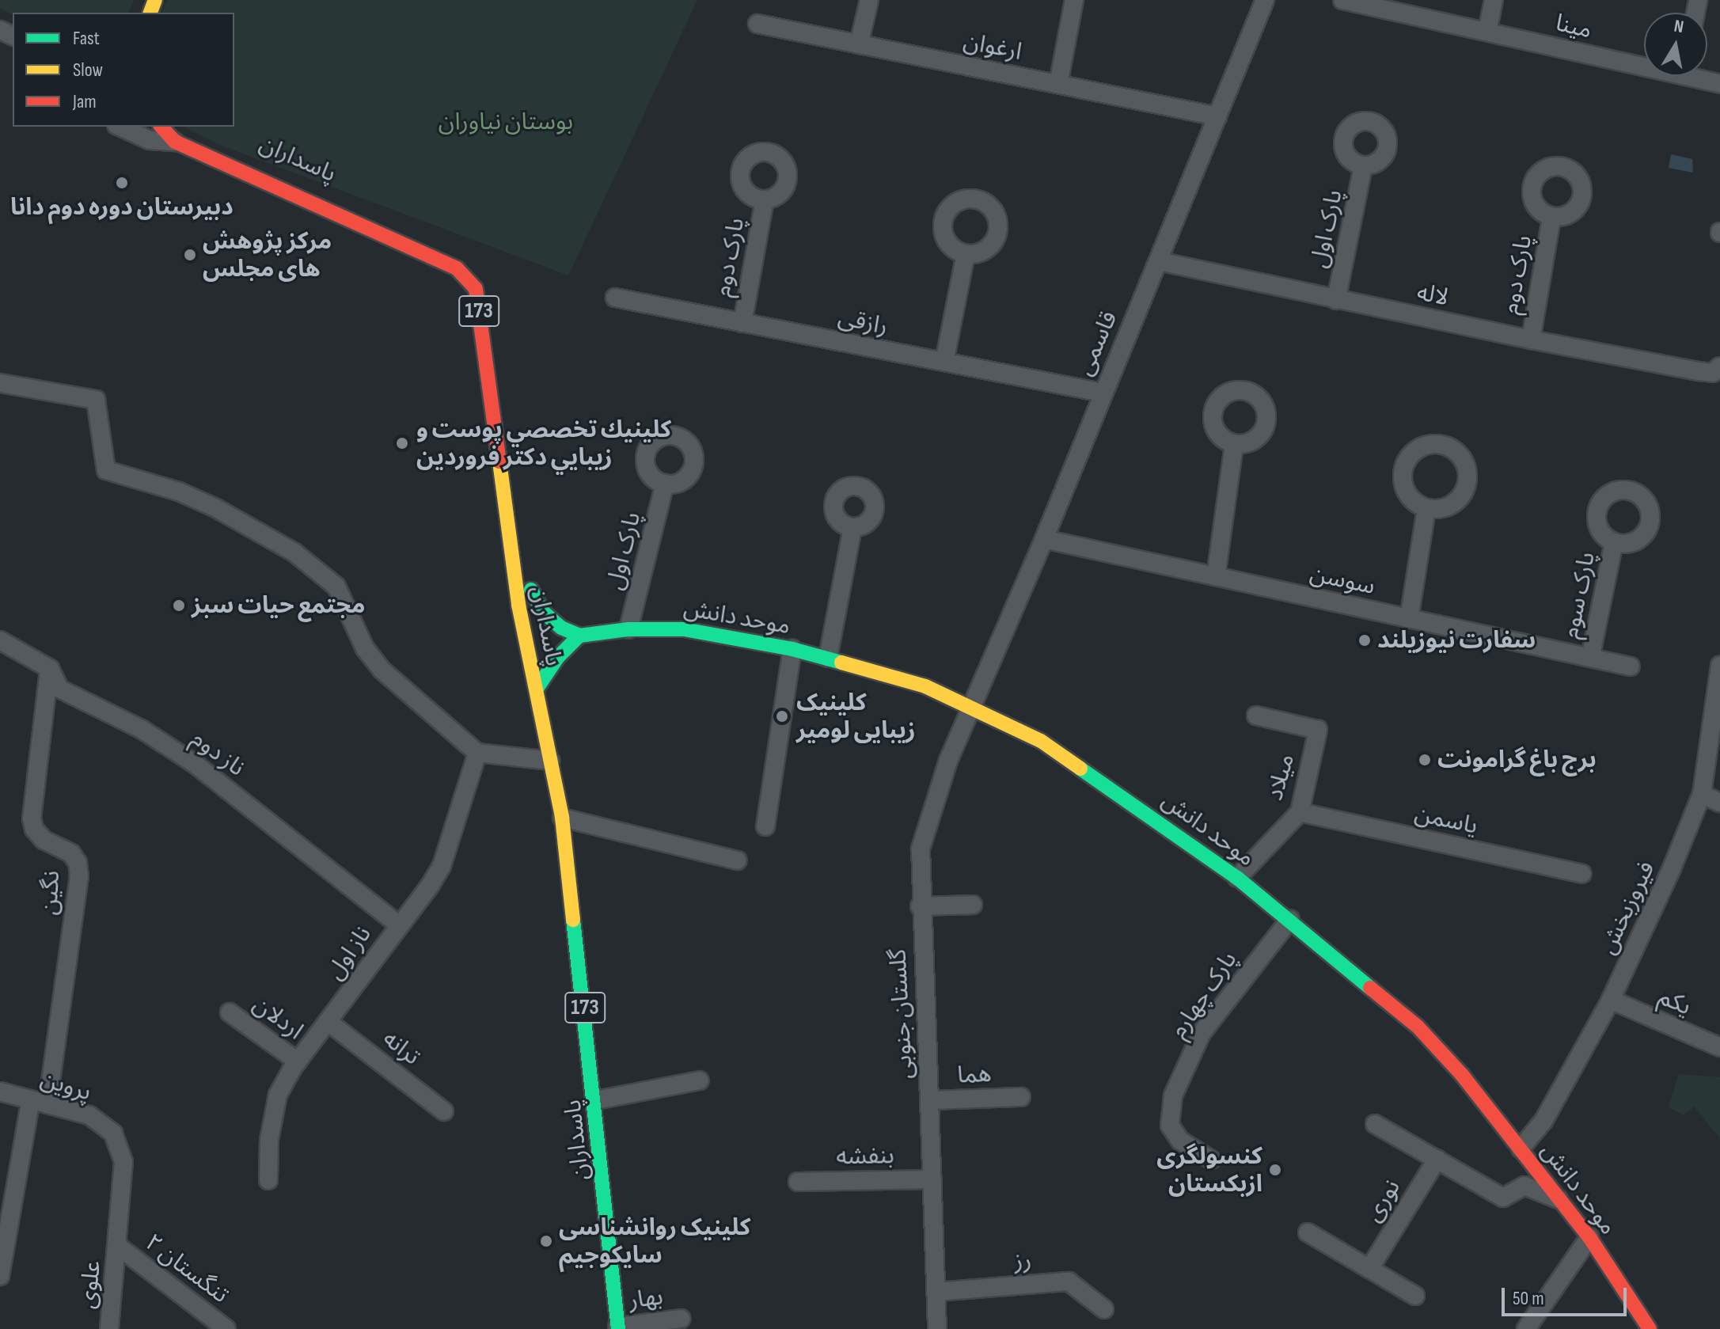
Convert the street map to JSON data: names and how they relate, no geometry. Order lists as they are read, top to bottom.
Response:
{
  "streets": {
    "main road": ["پاسداران", "173", "موحد دانش"],
    "street": [
      "مینا",
      "ارغوان",
      "پارک اول",
      "پارک دوم",
      "لاله",
      "رازقی",
      "قاسمی",
      "سوسن",
      "پارک سوم",
      "ناز دوم",
      "میلاد",
      "یاسمن",
      "نگین",
      "فیروزبخش",
      "ناز اول",
      "پارک چهارم",
      "یکم",
      "گلستان جنوبی",
      "اردلان",
      "ترانه",
      "هما",
      "پروین",
      "بنفشه",
      "نوری",
      "رز",
      "تنگستان ۲",
      "علوی",
      "بهار"
    ]
  },
  "crossings": [
    ["ارغوان", "قاسمی"],
    ["پاسداران", "موحد دانش"],
    ["پاسداران", "بهار"],
    ["پارک اول", "لاله"],
    ["پارک اول", "موحد دانش"],
    ["پارک دوم", "لاله"],
    ["پارک دوم", "رازقی"],
    ["لاله", "قاسمی"],
    ["رازقی", "قاسمی"],
    ["قاسمی", "سوسن"],
    ["قاسمی", "موحد دانش"],
    ["قاسمی", "گلستان جنوبی"],
    ["سوسن", "پارک سوم"],
    ["موحد دانش", "میلاد"],
    ["موحد دانش", "فیروزبخش"],
    ["موحد دانش", "پارک چهارم"],
    ["موحد دانش", "گلستان جنوبی"],
    ["ناز دوم", "نگین"],
    ["ناز دوم", "ناز اول"],
    ["میلاد", "یاسمن"],
    ["نگین", "پروین"],
    ["فیروزبخش", "یکم"],
    ["ناز اول", "اردلان"],
    ["ناز اول", "ترانه"],
    ["گلستان جنوبی", "هما"],
    ["گلستان جنوبی", "بنفشه"],
    ["گلستان جنوبی", "رز"],
    ["پروین", "تنگستان ۲"],
    ["پروین", "علوی"],
    ["تنگستان ۲", "علوی"]
  ],
  "parks": ["بوستان نیاوران"],
  "places": [
    "دبیرستان دوره دوم دانا",
    "مرکز پژوهش های مجلس",
    "كلينيك تخصصي پوست و زيبايي دكتر فروردين",
    "مجتمع حیات سبز",
    "سفارت نیوزیلند",
    "کلینیک زیبایی لومیر",
    "برج باغ گرامونت",
    "کنسولگری ازبکستان",
    "کلینیک روانشناسی سایکوجیم"
  ],
  "legend": ["Fast", "Slow", "Jam"],
  "scale_bar": "50 m",
  "north": "top"
}
